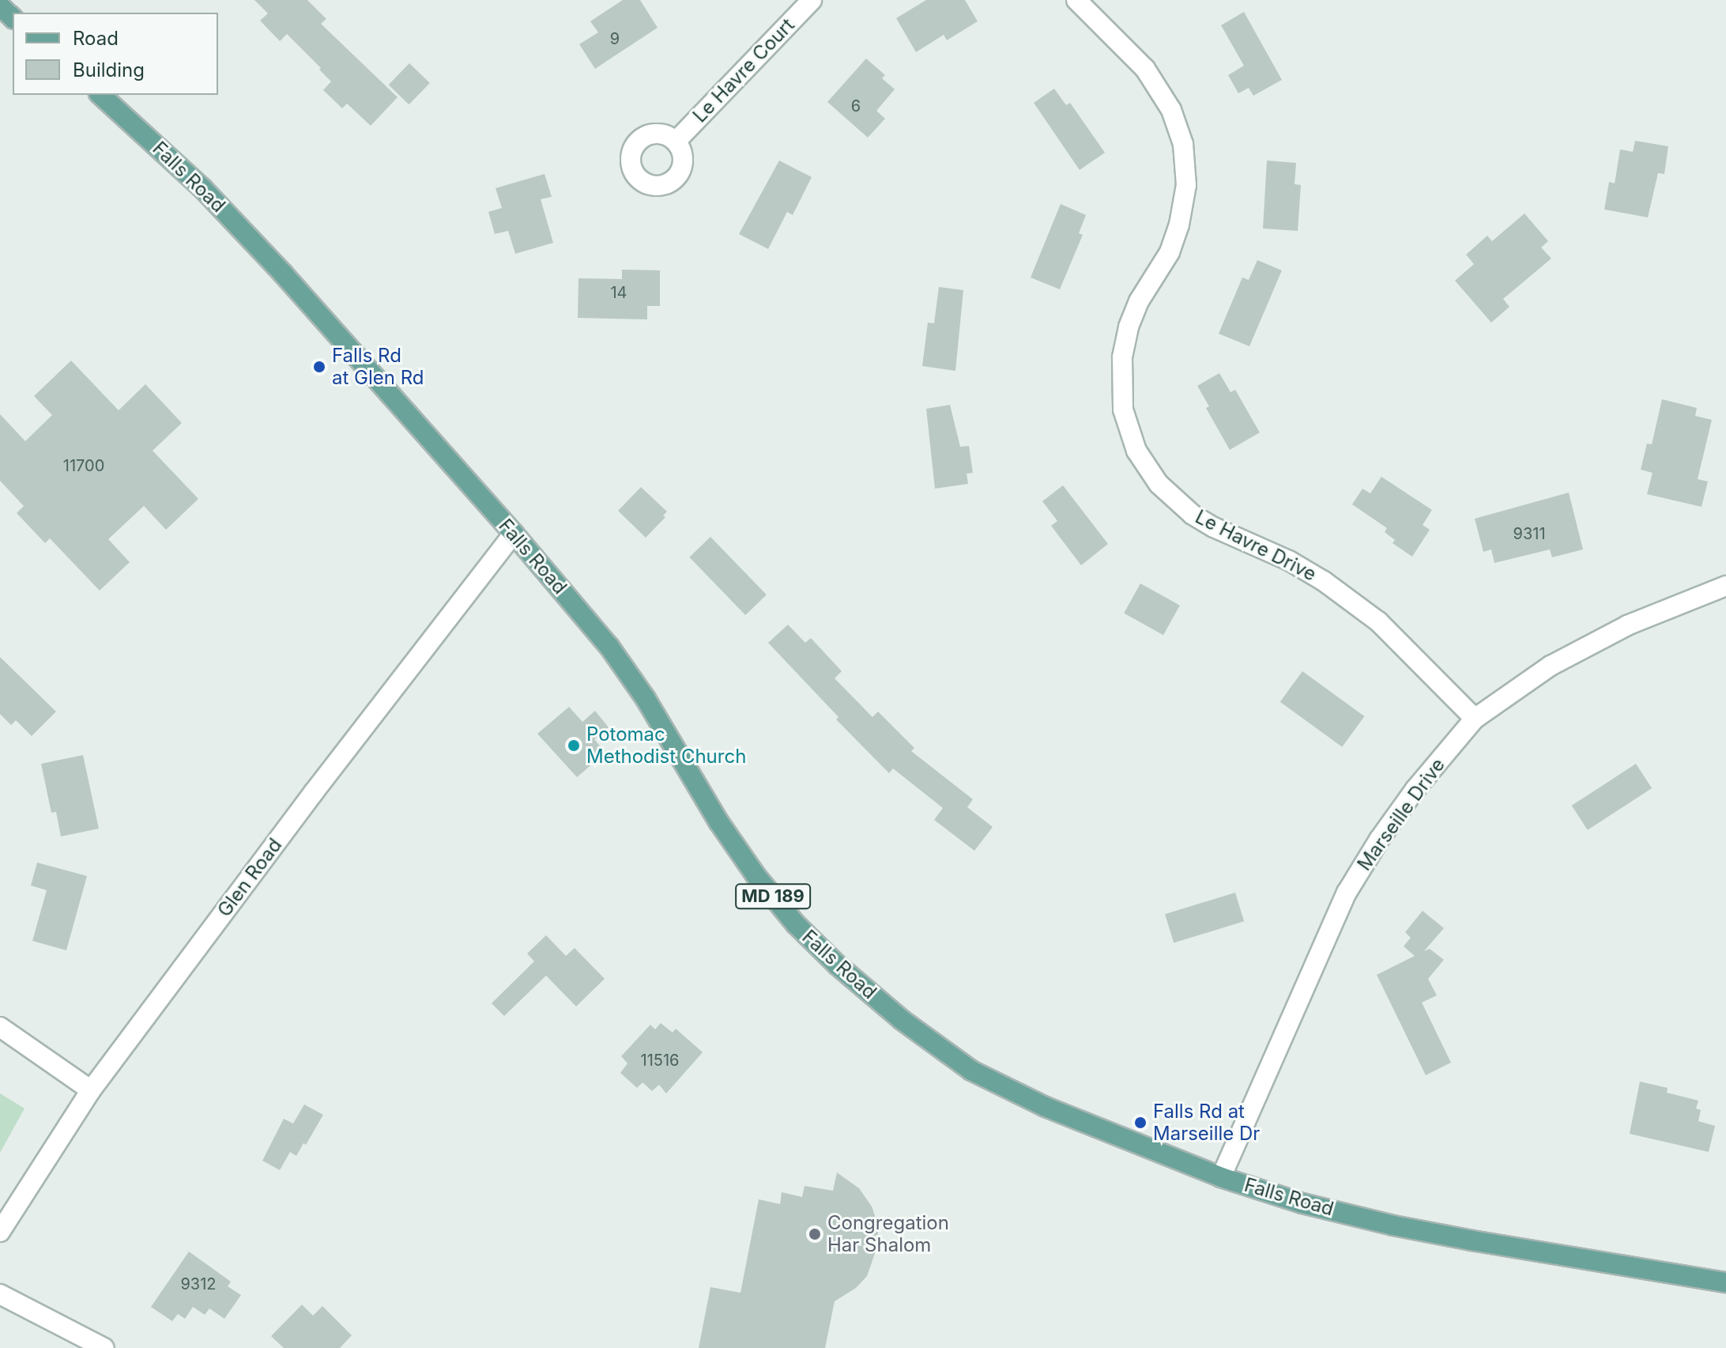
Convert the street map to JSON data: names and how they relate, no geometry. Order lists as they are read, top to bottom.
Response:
{
  "streets": {
    "main road": ["Falls Road", "MD 189"],
    "street": [
      "Le Havre Court",
      "Le Havre Drive",
      "Marseille Drive",
      "Glen Road"
    ]
  },
  "crossings": [
    ["Falls Road", "Marseille Drive"],
    ["Falls Road", "Glen Road"],
    ["Le Havre Drive", "Marseille Drive"]
  ],
  "places": [
    "Falls Rd at Glen Rd",
    "Potomac Methodist Church",
    "Falls Rd at Marseille Dr",
    "Congregation Har Shalom"
  ],
  "house_numbers": [
    "9",
    "6",
    "14",
    "11700",
    "9311",
    "11516",
    "9312"
  ],
  "legend": ["Road", "Building"]
}
